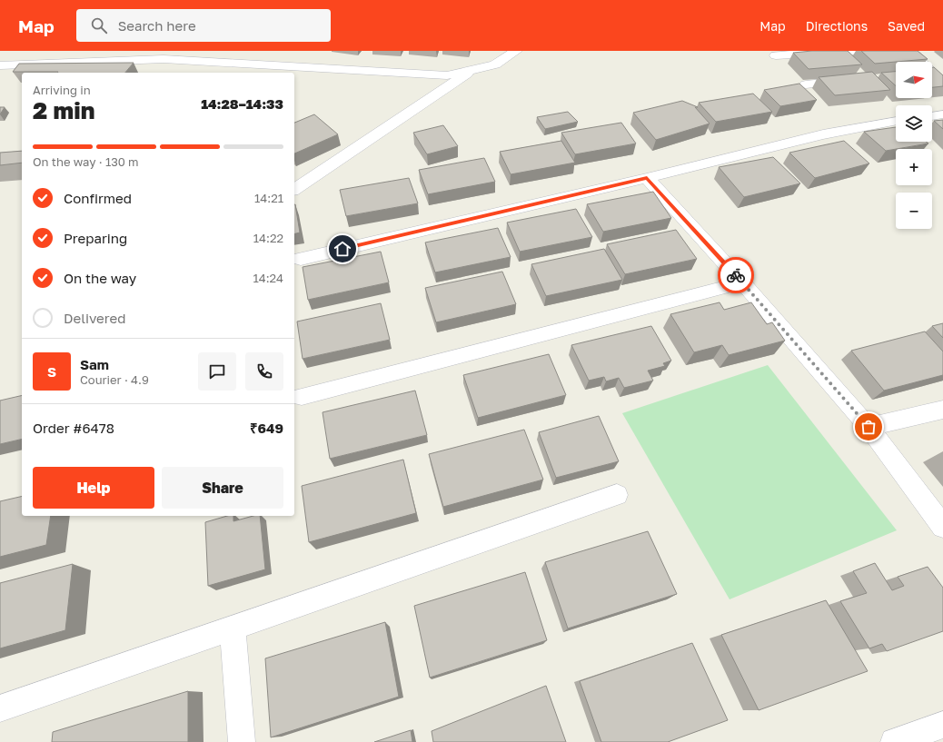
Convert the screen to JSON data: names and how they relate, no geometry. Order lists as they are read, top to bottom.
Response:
{
  "north": "right",
  "page": {
    "header": "Map",
    "search": "Search here",
    "nav": ["Map", "Directions", "Saved"],
    "map_buttons": ["+", "−"],
    "heading": ["2 min", "Arriving in", "14:28–14:33"],
    "panel": [
      "Sam",
      "Courier · 4.9",
      "Order #6478",
      "₹649"
    ],
    "bar": "On the way · 130 m",
    "list": [
      ["Confirmed", "14:21"],
      ["Preparing", "14:22"],
      ["On the way", "14:24"],
      "Delivered"
    ],
    "round": "S",
    "buttons": ["Help", "Share"]
  }
}
